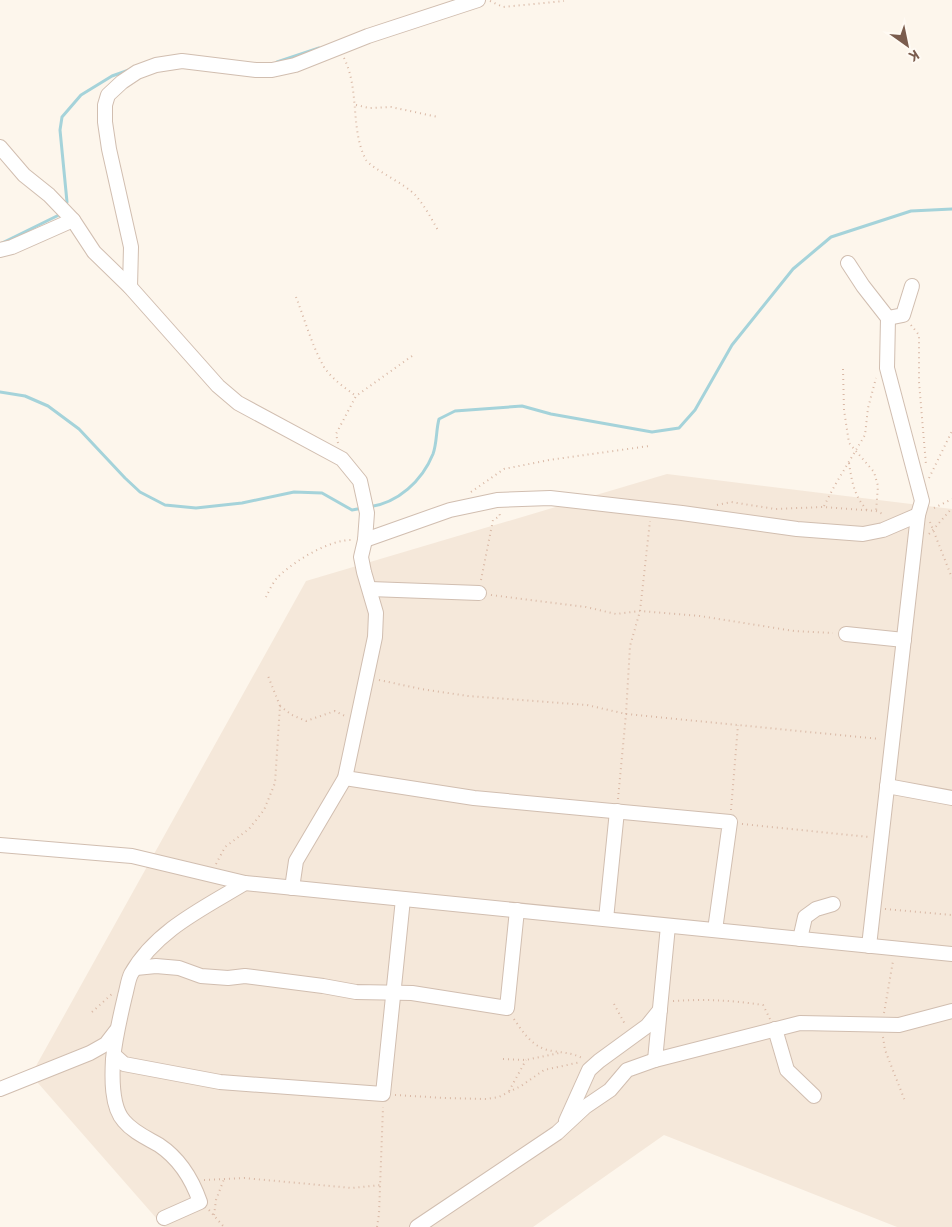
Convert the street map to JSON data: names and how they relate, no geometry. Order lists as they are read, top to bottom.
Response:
{
  "north": "bottom right"
}
